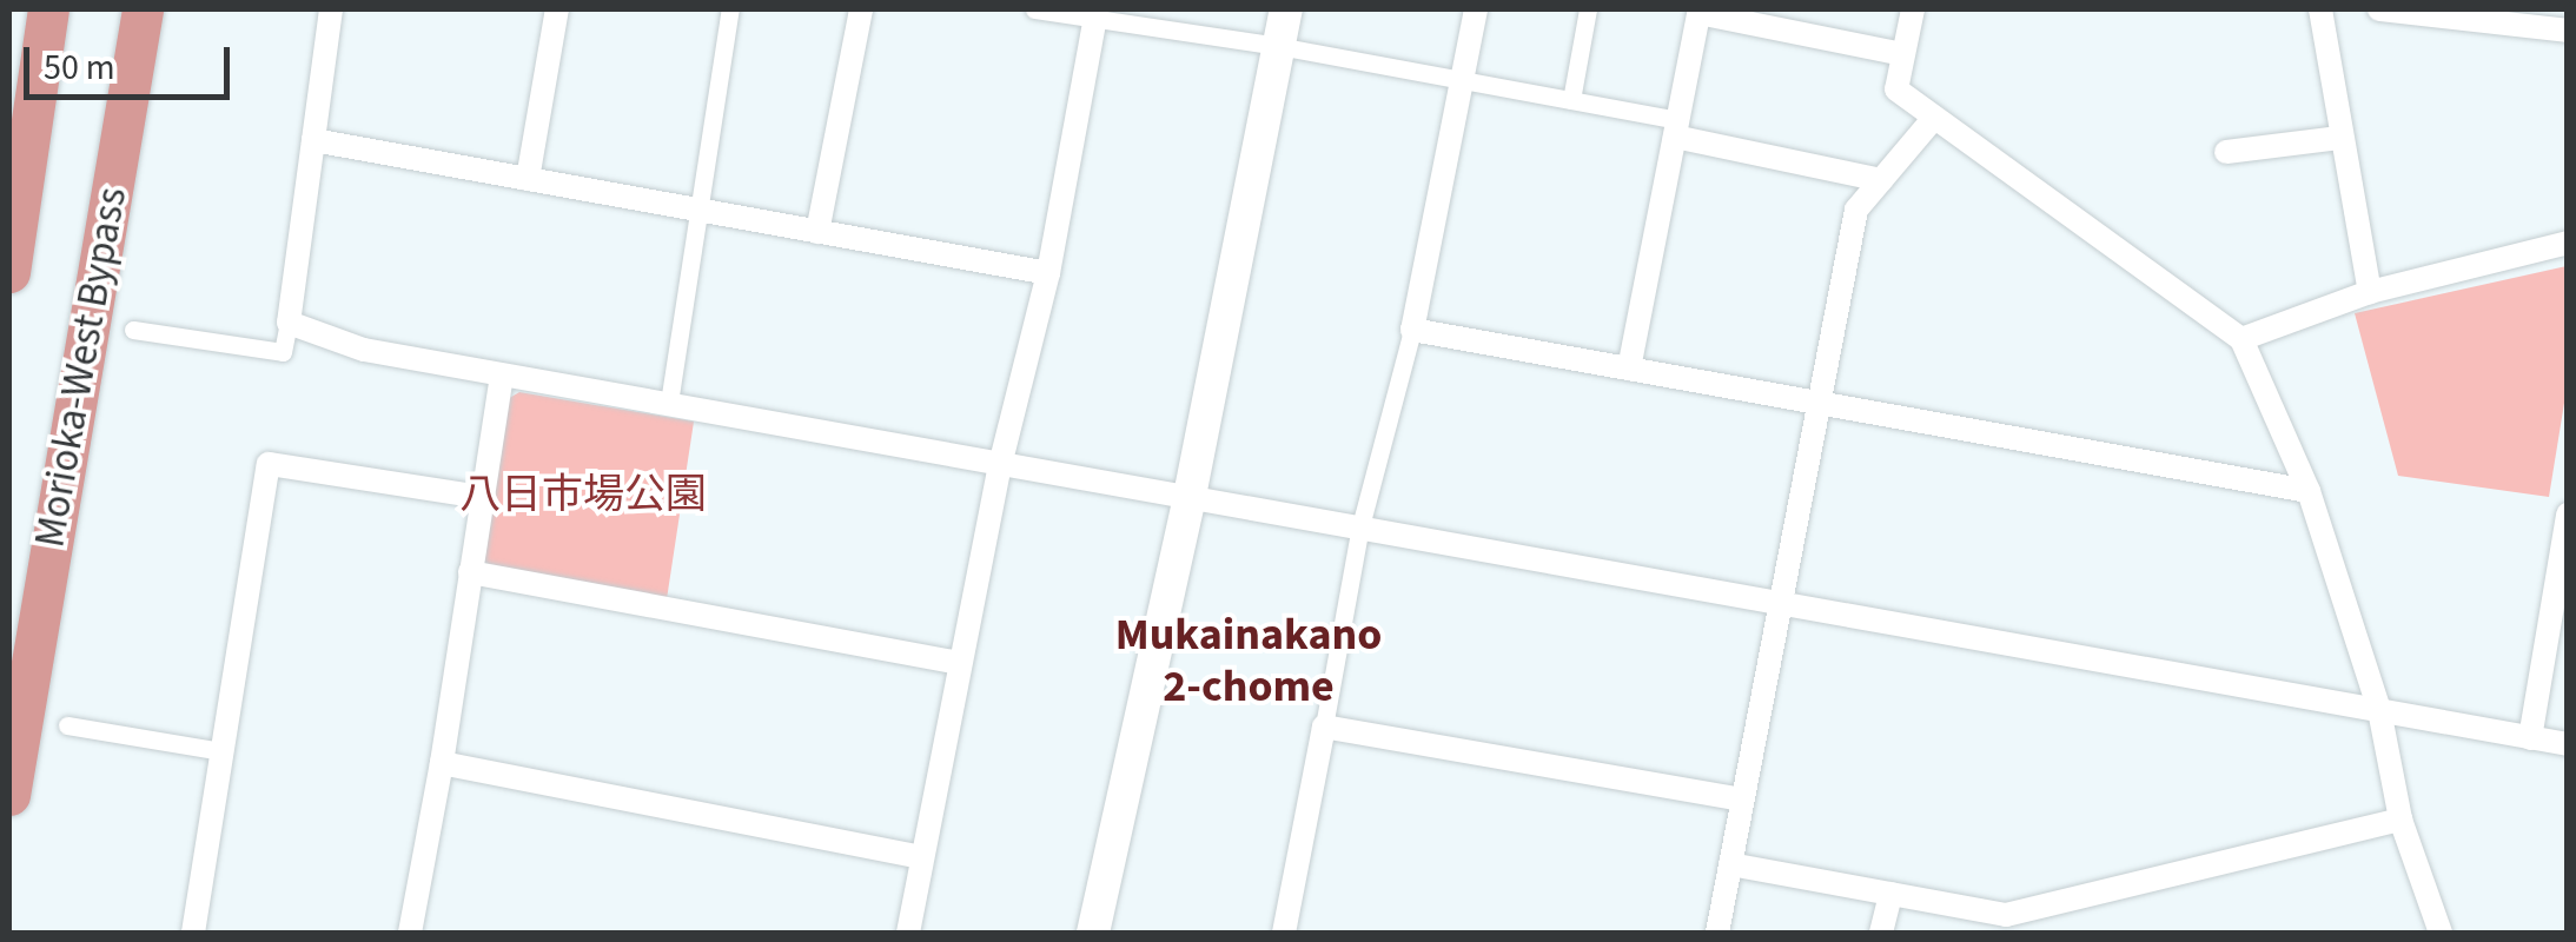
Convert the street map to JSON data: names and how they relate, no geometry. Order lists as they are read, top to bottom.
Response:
{
  "streets": {
    "highway": ["Morioka-West Bypass"]
  },
  "districts": ["Mukainakano 2-chome"],
  "parks": ["八日市場公園"],
  "scale_bar": "50 m"
}
